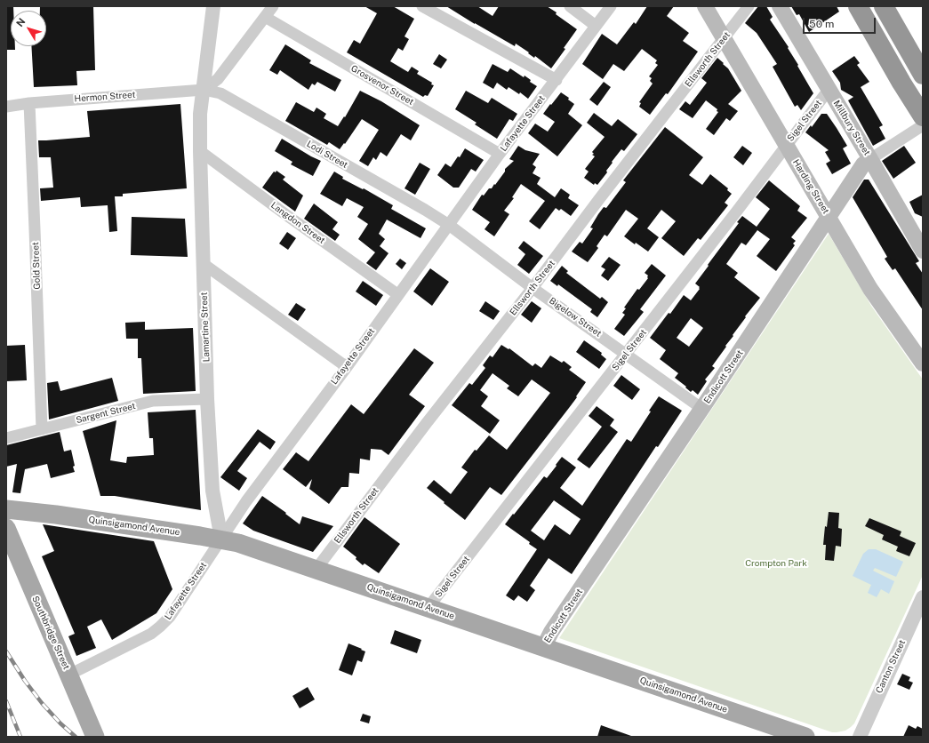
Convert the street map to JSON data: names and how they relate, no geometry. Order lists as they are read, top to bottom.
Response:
{
  "streets": {
    "main road": [
      "Millbury Street",
      "Harding Street",
      "Endicott Street",
      "Quinsigamond Avenue",
      "Southbridge Street"
    ],
    "street": [
      "Ellsworth Street",
      "Grosvenor Street",
      "Hermon Street",
      "Sigel Street",
      "Lafayette Street",
      "Lodi Street",
      "Langdon Street",
      "Gold Street",
      "Bigelow Street",
      "Lamartine Street",
      "Sargent Street",
      "Canton Street"
    ]
  },
  "crossings": [
    ["Ellsworth Street", "Harding Street"],
    ["Ellsworth Street", "Bigelow Street"],
    ["Ellsworth Street", "Quinsigamond Avenue"],
    ["Grosvenor Street", "Lafayette Street"],
    ["Hermon Street", "Lodi Street"],
    ["Hermon Street", "Gold Street"],
    ["Hermon Street", "Lamartine Street"],
    ["Sigel Street", "Millbury Street"],
    ["Sigel Street", "Harding Street"],
    ["Sigel Street", "Bigelow Street"],
    ["Sigel Street", "Quinsigamond Avenue"],
    ["Lafayette Street", "Lodi Street"],
    ["Lafayette Street", "Langdon Street"],
    ["Lafayette Street", "Bigelow Street"],
    ["Lafayette Street", "Lamartine Street"],
    ["Lafayette Street", "Quinsigamond Avenue"],
    ["Lafayette Street", "Southbridge Street"],
    ["Millbury Street", "Endicott Street"],
    ["Lodi Street", "Bigelow Street"],
    ["Lodi Street", "Lamartine Street"],
    ["Harding Street", "Endicott Street"],
    ["Langdon Street", "Lamartine Street"],
    ["Gold Street", "Sargent Street"],
    ["Bigelow Street", "Endicott Street"],
    ["Lamartine Street", "Sargent Street"],
    ["Lamartine Street", "Quinsigamond Avenue"],
    ["Endicott Street", "Quinsigamond Avenue"]
  ],
  "parks": ["Crompton Park"],
  "scale_bar": "50 m",
  "north": "top left"
}
